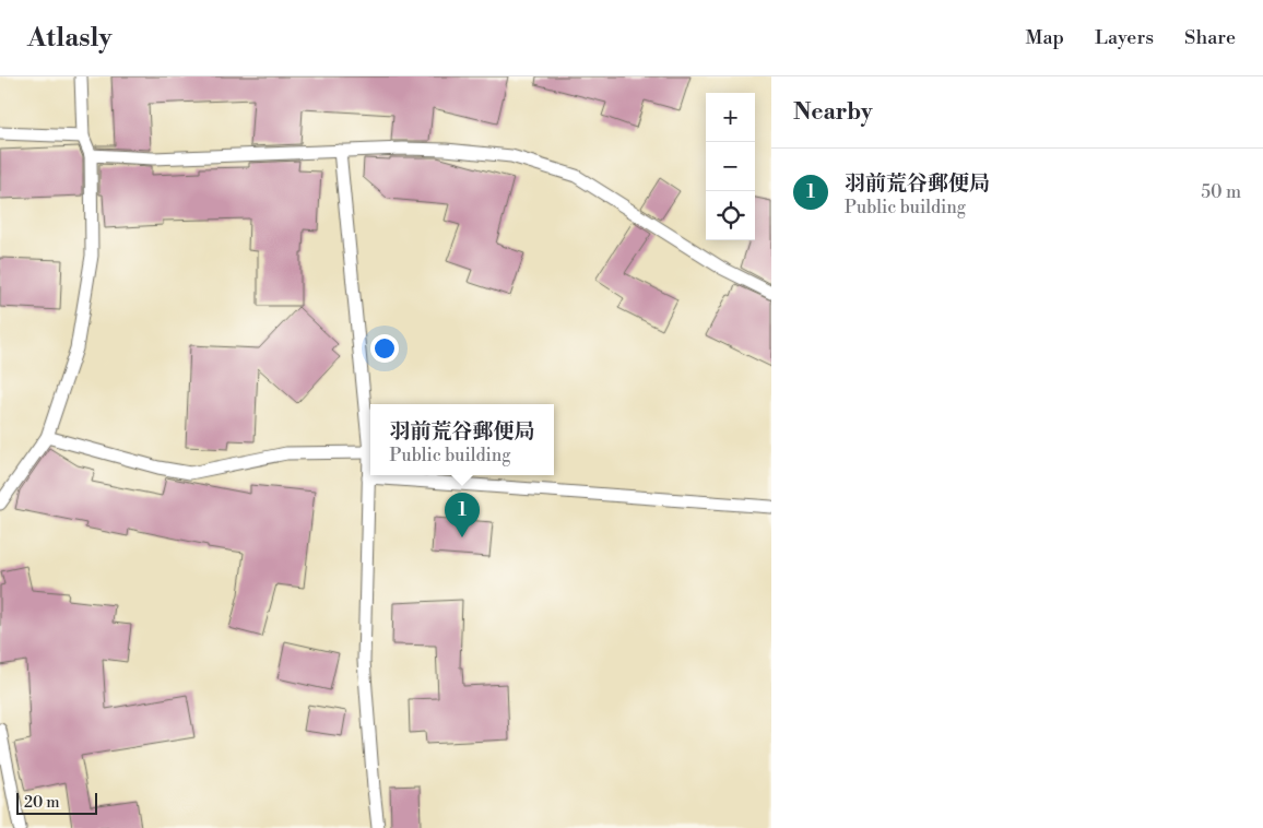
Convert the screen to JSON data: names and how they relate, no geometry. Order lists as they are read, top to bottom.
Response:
{
  "scale_bar": "20 m",
  "page": {
    "header": "Atlasly",
    "nav": ["Map", "Layers", "Share"],
    "heading": "Nearby",
    "map_buttons": ["+", "−"],
    "list": [
      {
        "mark": "1",
        "name": "羽前荒谷郵便局",
        "note": "Public building",
        "value": "50 m"
      }
    ],
    "popup": ["羽前荒谷郵便局", "Public building"],
    "pins": "1",
    "scale": "20 m"
  }
}
